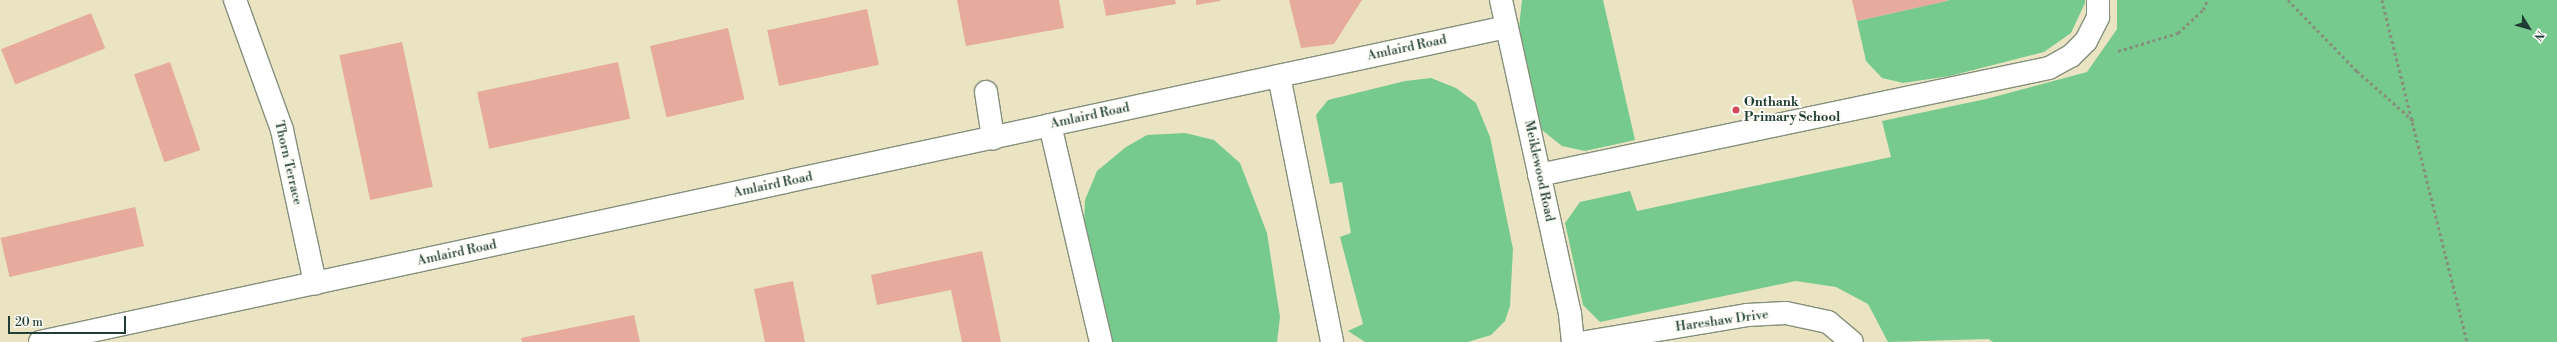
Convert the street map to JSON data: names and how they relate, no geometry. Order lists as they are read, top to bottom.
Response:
{
  "streets": {
    "street": [
      "Amlaird Road",
      "Thorn Terrace",
      "Meiklewood Road",
      "Hareshaw Drive"
    ]
  },
  "crossings": [
    ["Amlaird Road", "Thorn Terrace"],
    ["Amlaird Road", "Meiklewood Road"]
  ],
  "places": ["Onthank Primary School"],
  "scale_bar": "20 m",
  "north": "bottom right"
}
